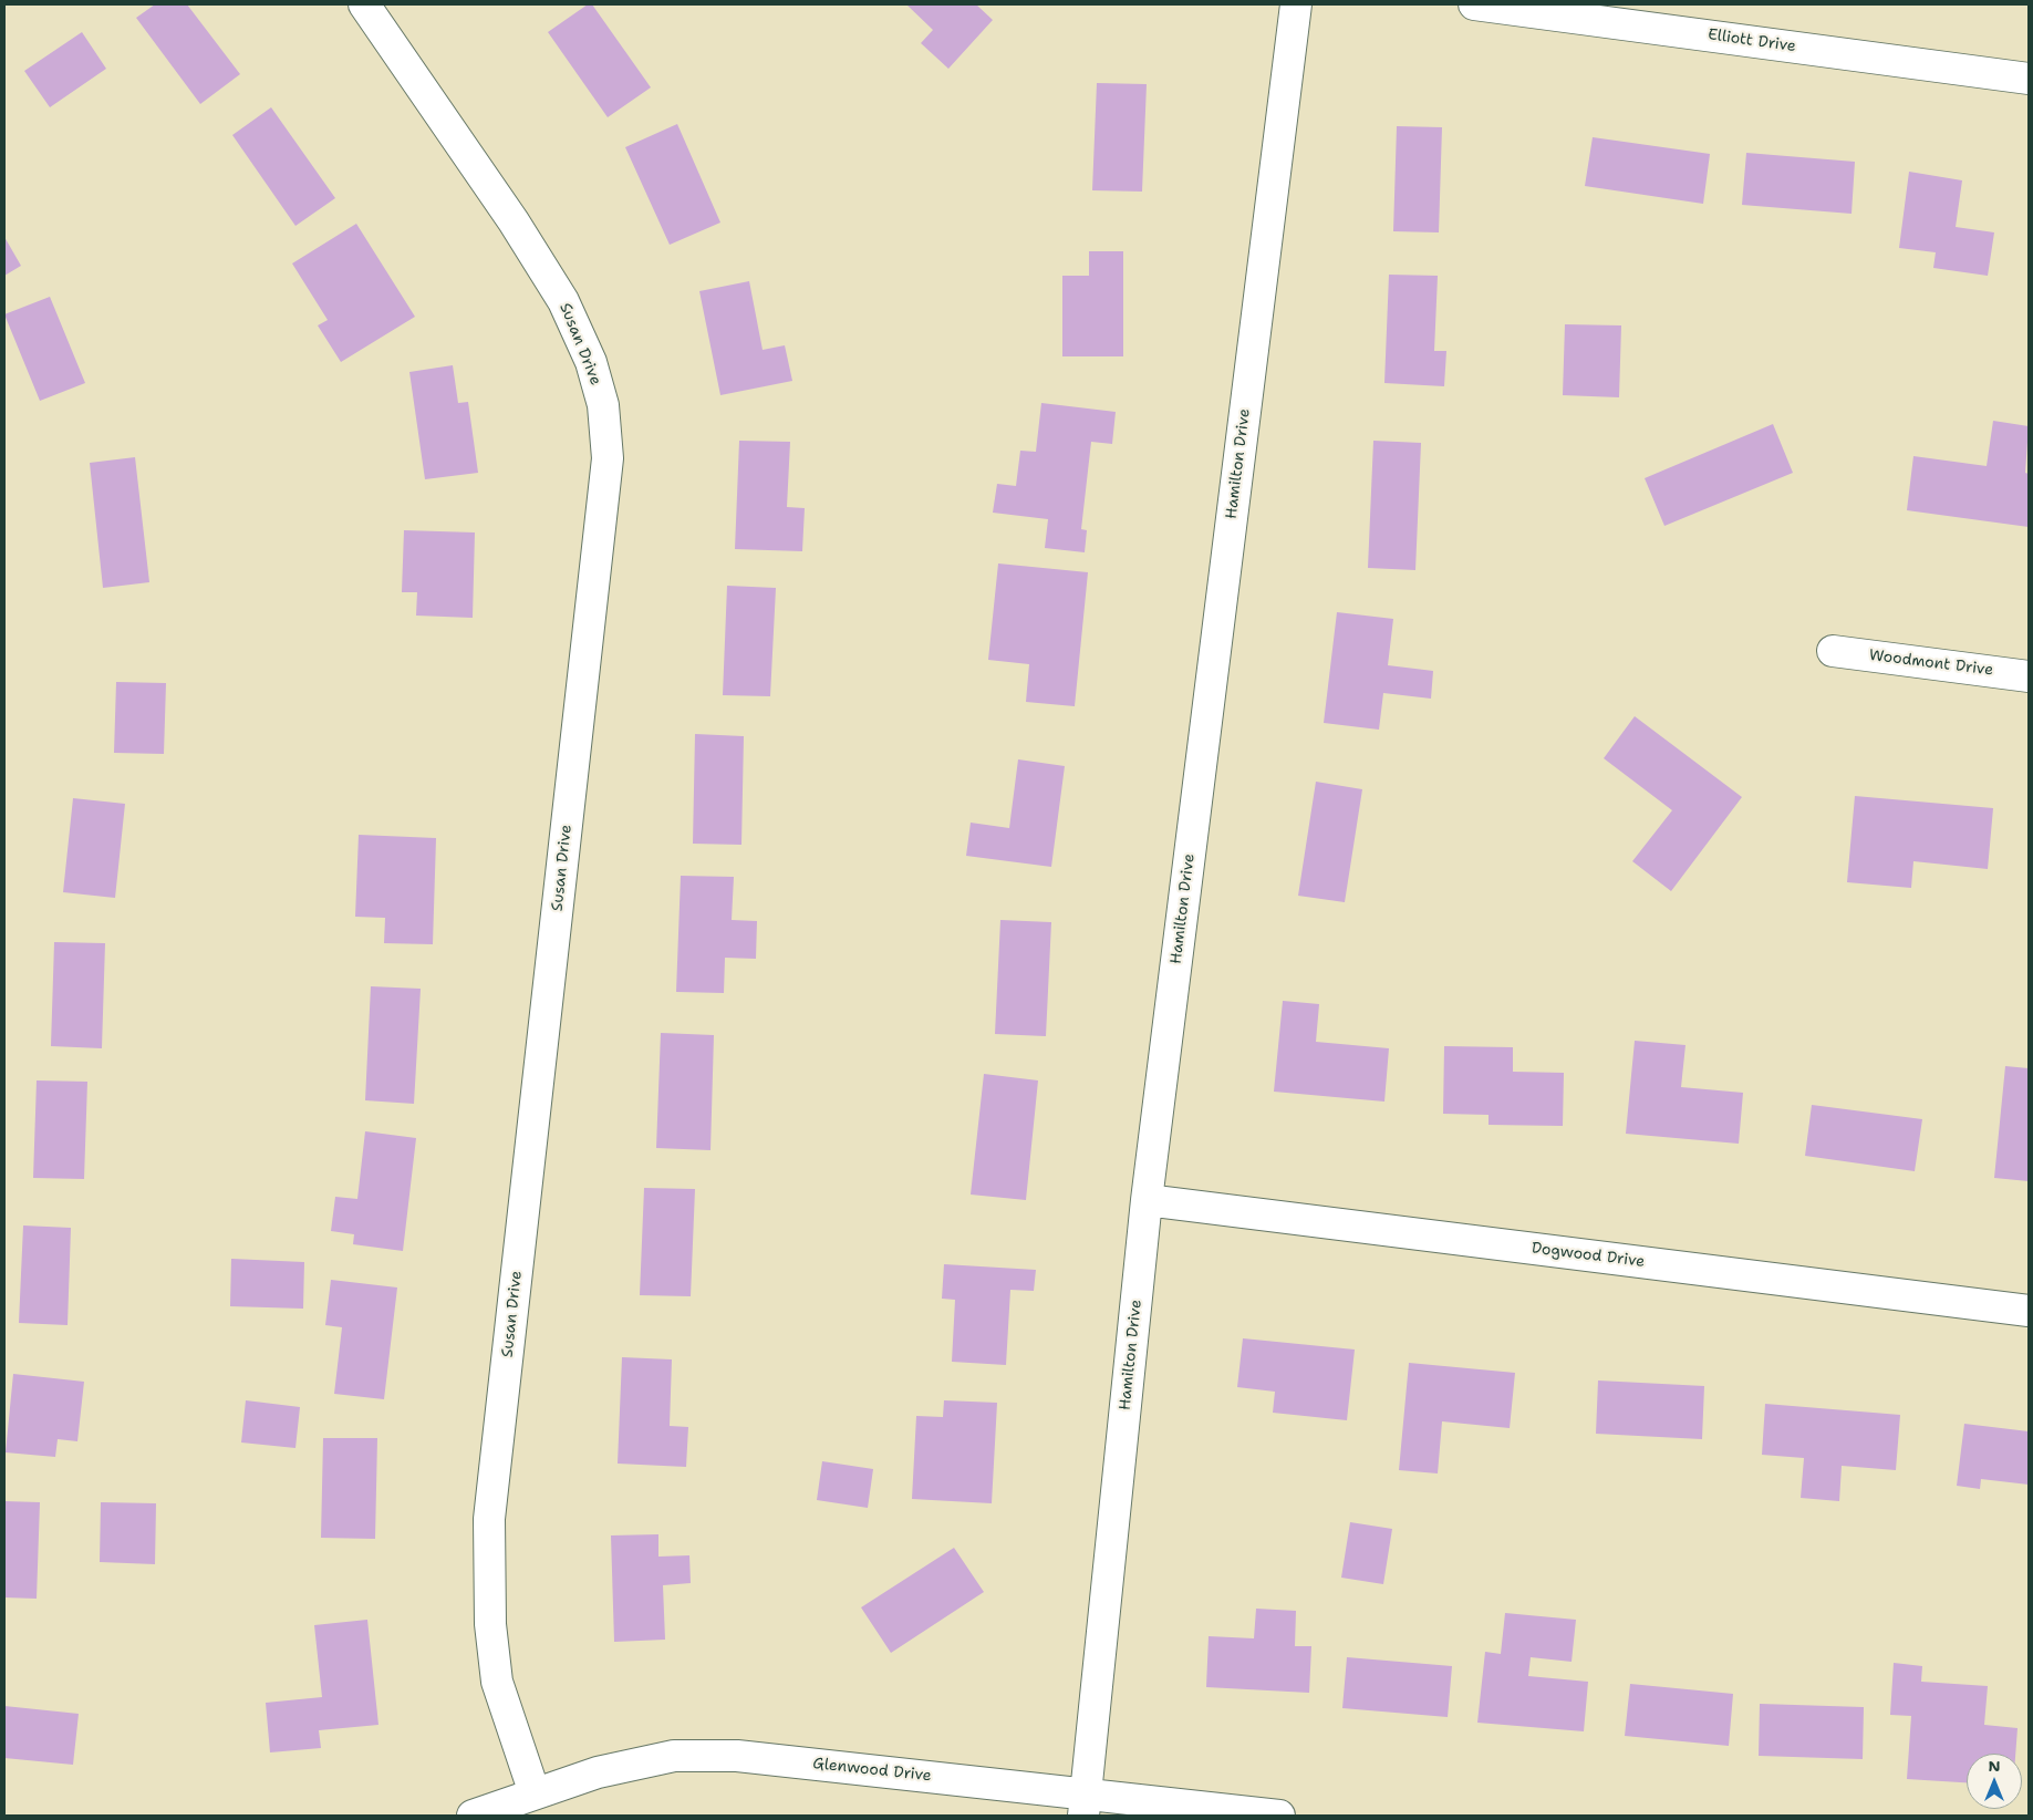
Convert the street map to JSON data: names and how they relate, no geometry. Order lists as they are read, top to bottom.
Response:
{
  "streets": {
    "street": [
      "Elliott Drive",
      "Susan Drive",
      "Hamilton Drive",
      "Woodmont Drive",
      "Dogwood Drive",
      "Glenwood Drive"
    ]
  },
  "crossings": [
    ["Susan Drive", "Glenwood Drive"],
    ["Hamilton Drive", "Dogwood Drive"],
    ["Hamilton Drive", "Glenwood Drive"]
  ],
  "north": "top"
}
